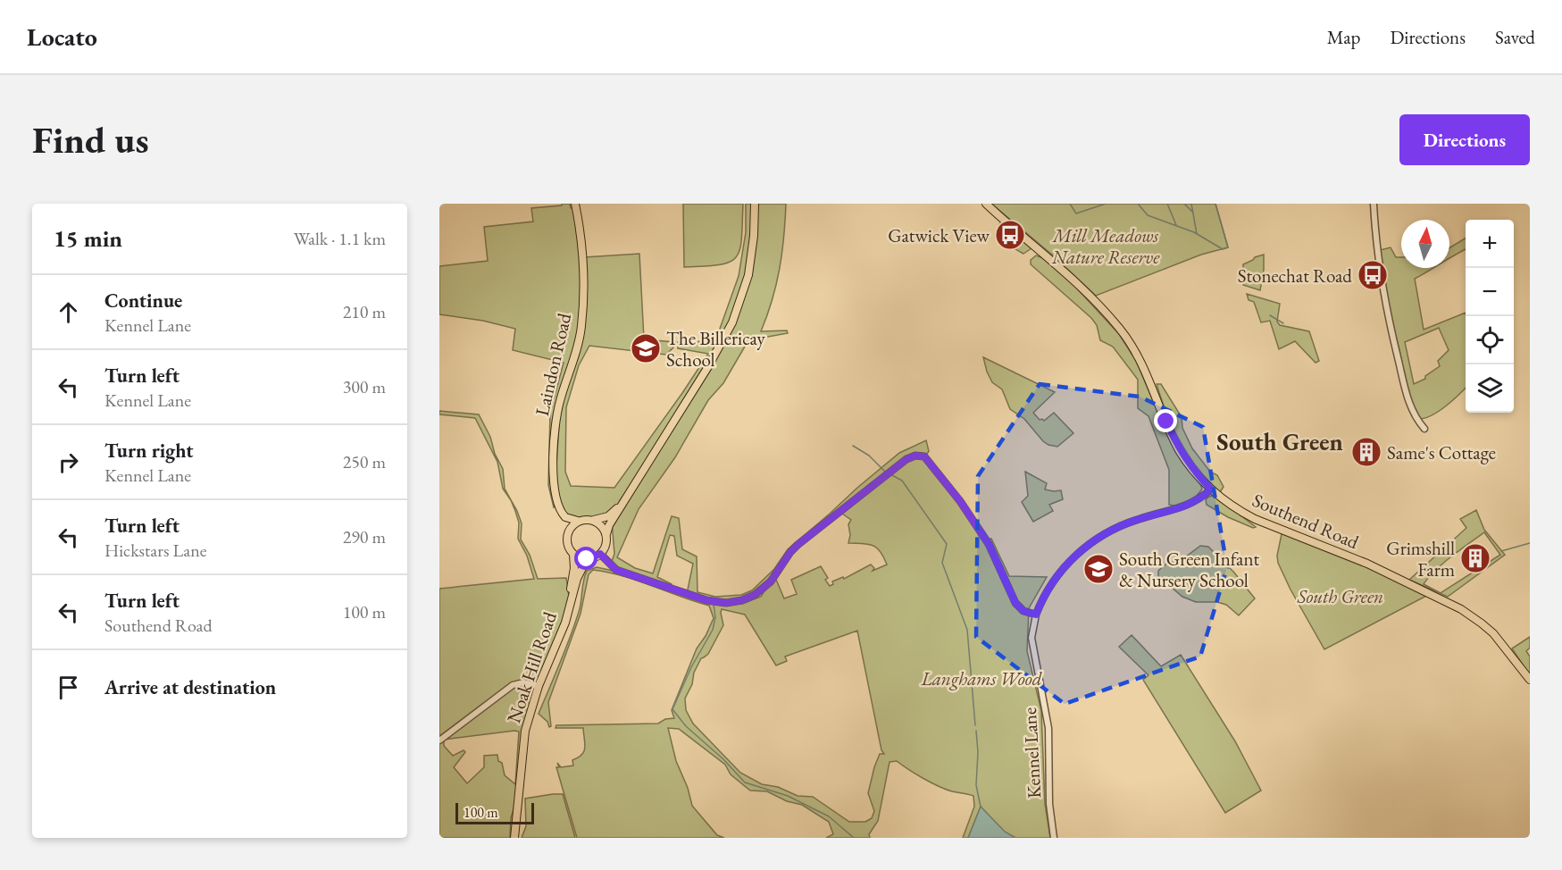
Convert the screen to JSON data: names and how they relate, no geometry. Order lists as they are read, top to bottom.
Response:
{
  "streets": {
    "main road": ["Laindon Road", "Southend Road", "Noak Hill Road"],
    "street": ["Kennel Lane"]
  },
  "crossings": [
    ["Laindon Road", "Noak Hill Road"],
    ["Southend Road", "Kennel Lane"]
  ],
  "districts": ["South Green"],
  "parks": ["Mill Meadows Nature Reserve", "South Green", "Langhams Wood"],
  "places": {
    "bus stop": ["Gatwick View", "Stonechat Road"],
    "school or university": ["The Billericay School", "South Green Infant & Nursery School"],
    "building": ["Same's Cottage", "Grimshill Farm"]
  },
  "scale_bar": "100 m",
  "north": "top",
  "page": {
    "header": "Locato",
    "nav": ["Map", "Directions", "Saved"],
    "buttons": "Directions",
    "title": "Find us",
    "heading": ["15 min", "Walk · 1.1 km"],
    "map_buttons": ["+", "−"],
    "list": [
      ["Continue", "Kennel Lane", "210 m"],
      ["Turn left", "Kennel Lane", "300 m"],
      ["Turn right", "Kennel Lane", "250 m"],
      ["Turn left", "Hickstars Lane", "290 m"],
      ["Turn left", "Southend Road", "100 m"],
      "Arrive at destination"
    ],
    "scale": "100 m"
  }
}
